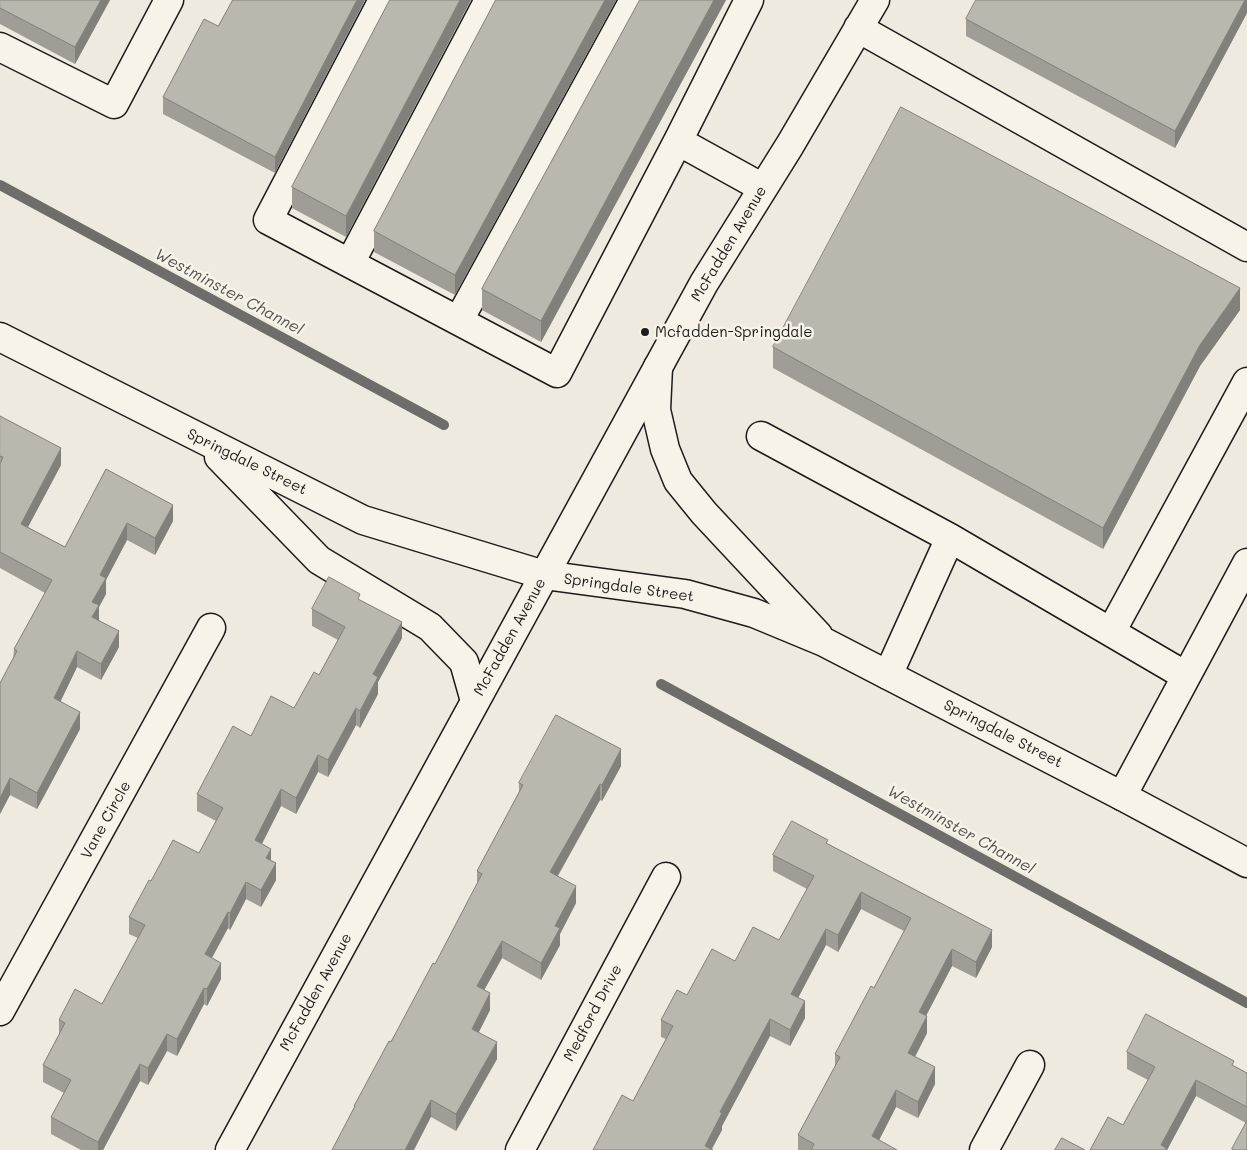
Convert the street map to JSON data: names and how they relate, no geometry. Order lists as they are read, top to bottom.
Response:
{
  "streets": {
    "street": [
      "McFadden Avenue",
      "Springdale Street",
      "Vane Circle",
      "Medford Drive"
    ]
  },
  "crossings": [
    ["McFadden Avenue", "Springdale Street"]
  ],
  "water": ["Westminster Channel"],
  "places": ["Mcfadden-Springdale"]
}
